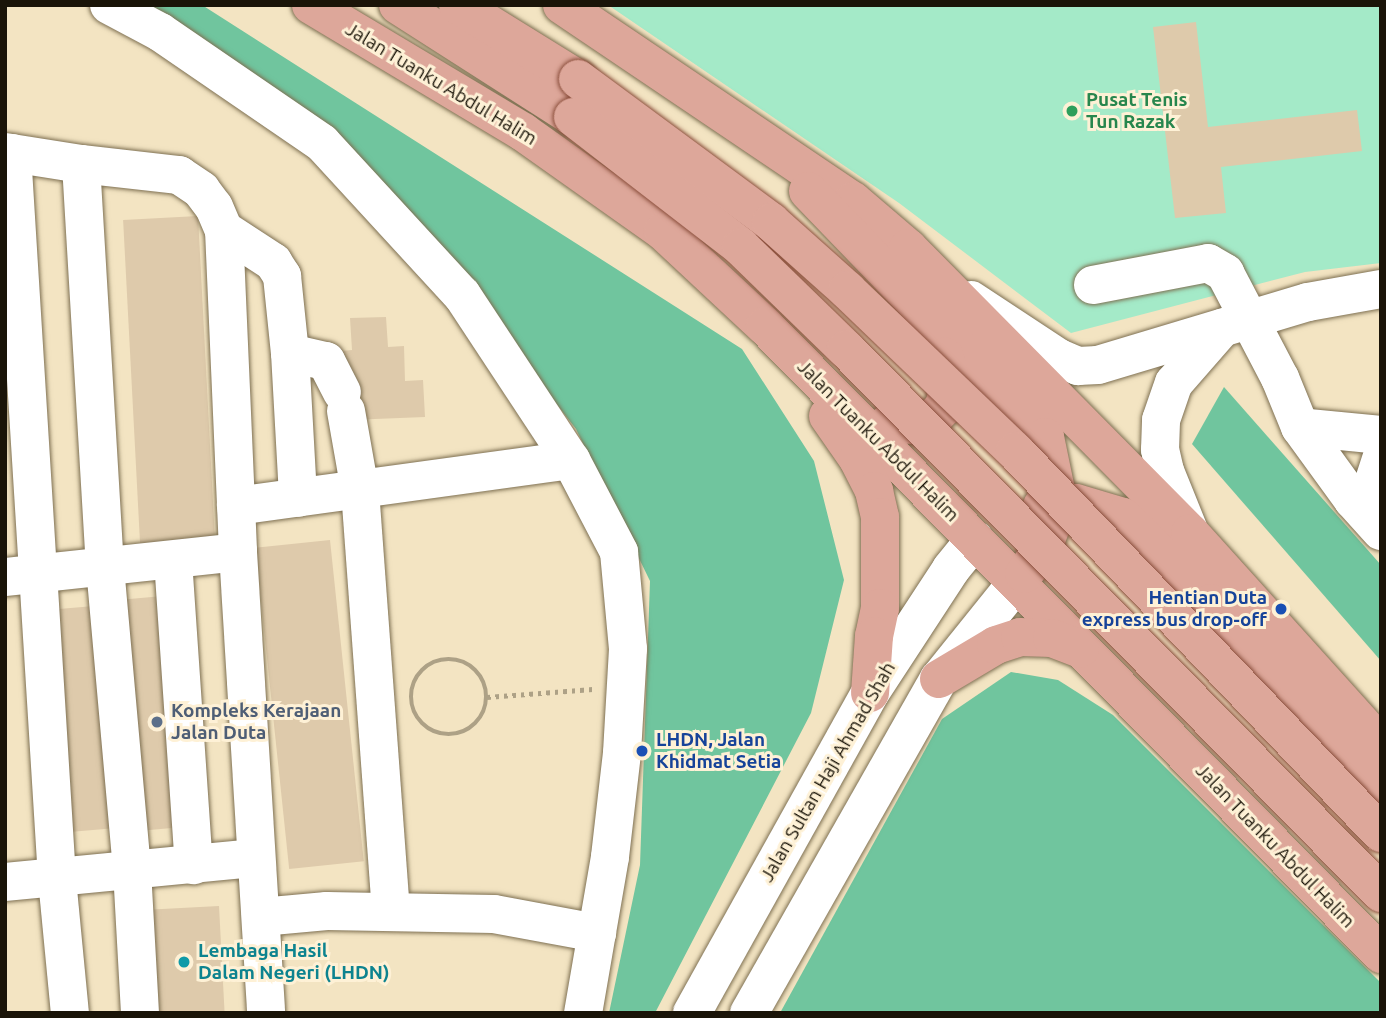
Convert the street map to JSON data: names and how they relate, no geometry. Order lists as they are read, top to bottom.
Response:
{
  "streets": {
    "main road": ["Jalan Tuanku Abdul Halim"],
    "street": ["Jalan Sultan Haji Ahmad Shah"]
  },
  "crossings": [
    ["Jalan Tuanku Abdul Halim", "Jalan Sultan Haji Ahmad Shah"]
  ],
  "places": [
    "Pusat Tenis Tun Razak",
    "Hentian Duta express bus drop-off",
    "Kompleks Kerajaan Jalan Duta",
    "LHDN, Jalan Khidmat Setia",
    "Lembaga Hasil Dalam Negeri (LHDN)"
  ]
}
